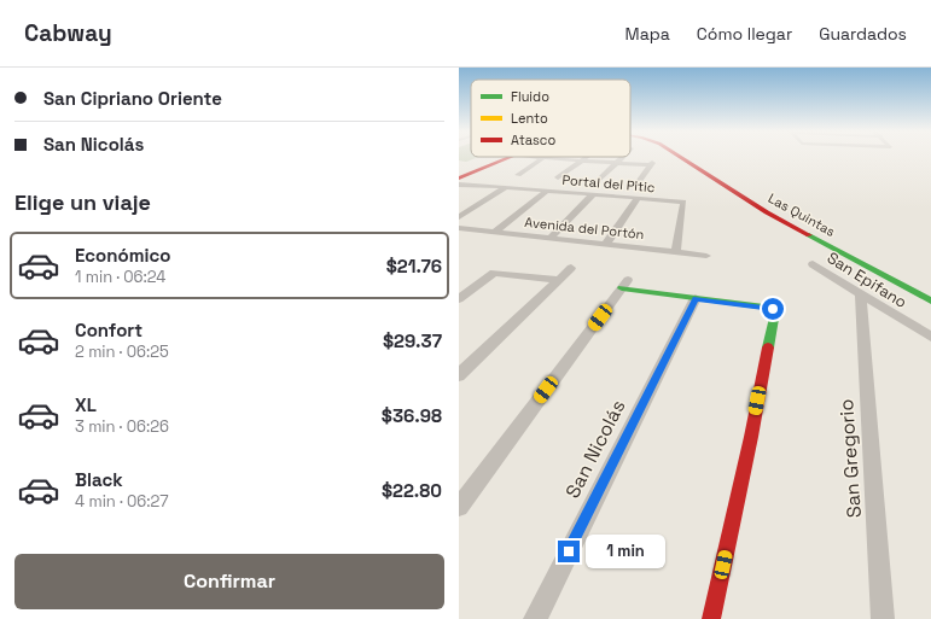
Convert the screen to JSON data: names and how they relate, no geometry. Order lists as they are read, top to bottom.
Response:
{
  "streets": {
    "street": [
      "Portal del Pitic",
      "Las Quintas",
      "Avenida del Portón",
      "San Epifano",
      "San Nicolás",
      "San Gregorio"
    ]
  },
  "crossings": [
    ["Portal del Pitic", "Avenida del Portón"],
    ["San Epifano", "San Gregorio"]
  ],
  "legend": ["Fluido", "Lento", "Atasco"],
  "page": {
    "header": "Cabway",
    "nav": ["Mapa", "Cómo llegar", "Guardados"],
    "banner": ["San Cipriano Oriente", "San Nicolás"],
    "heading": "Elige un viaje",
    "list": [
      {
        "name": "Económico",
        "note": "1 min · 06:24",
        "value": "$21.76"
      },
      {
        "name": "Confort",
        "note": "2 min · 06:25",
        "value": "$29.37"
      },
      {
        "name": "XL",
        "note": "3 min · 06:26",
        "value": "$36.98"
      },
      {
        "name": "Black",
        "note": "4 min · 06:27",
        "value": "$22.80"
      }
    ],
    "bubble": "1 min",
    "buttons": "Confirmar"
  }
}
